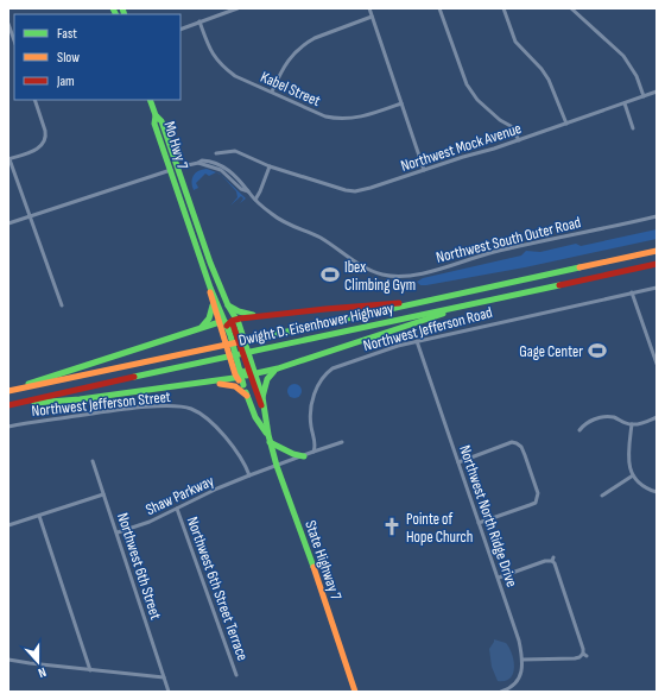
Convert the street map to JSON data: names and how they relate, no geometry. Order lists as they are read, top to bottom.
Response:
{
  "streets": {
    "main road": ["Mo Hwy 7", "Dwight D. Eisenhower Highway", "State Highway 7"],
    "street": [
      "Kabel Street",
      "Northwest Mock Avenue",
      "Northwest South Outer Road",
      "Northwest Jefferson Road",
      "Northwest Jefferson Street",
      "Shaw Parkway",
      "Northwest North Ridge Drive",
      "Northwest 6th Street",
      "Northwest 6th Street Terrace"
    ]
  },
  "crossings": [
    ["Mo Hwy 7", "Northwest South Outer Road"],
    ["Northwest Jefferson Road", "Northwest North Ridge Drive"],
    ["Northwest Jefferson Street", "Shaw Parkway"],
    ["Shaw Parkway", "State Highway 7"],
    ["Shaw Parkway", "Northwest 6th Street"],
    ["Shaw Parkway", "Northwest 6th Street Terrace"]
  ],
  "places": {
    "sports": ["Ibex Climbing Gym", "Gage Center"],
    "church": ["Pointe of Hope Church"]
  },
  "legend": ["Fast", "Slow", "Jam"],
  "north": "bottom"
}
